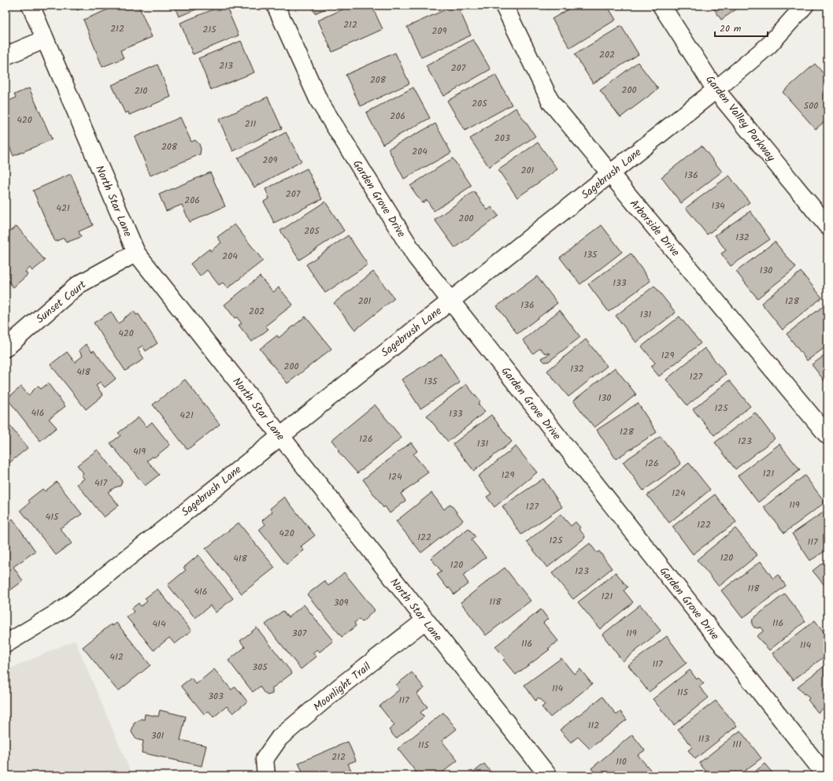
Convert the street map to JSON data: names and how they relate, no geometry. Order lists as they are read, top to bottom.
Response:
{
  "streets": {
    "street": [
      "Garden Valley Parkway",
      "Sagebrush Lane",
      "Garden Grove Drive",
      "North Star Lane",
      "Arborside Drive",
      "Sunset Court",
      "Moonlight Trail"
    ]
  },
  "crossings": [
    ["Garden Valley Parkway", "Sagebrush Lane"],
    ["Sagebrush Lane", "Garden Grove Drive"],
    ["Sagebrush Lane", "North Star Lane"],
    ["Sagebrush Lane", "Arborside Drive"],
    ["North Star Lane", "Sunset Court"],
    ["North Star Lane", "Moonlight Trail"]
  ],
  "house_numbers": [
    "212",
    "212",
    "215",
    "209",
    "202",
    "213",
    "207",
    "208",
    "200",
    "210",
    "205",
    "500",
    "206",
    "420",
    "211",
    "203",
    "208",
    "204",
    "209",
    "201",
    "136",
    "207",
    "206",
    "134",
    "421",
    "200",
    "205",
    "132",
    "135",
    "204",
    "130",
    "133",
    "201",
    "128",
    "136",
    "202",
    "131",
    "420",
    "129",
    "200",
    "132",
    "418",
    "127",
    "135",
    "130",
    "125",
    "416",
    "133",
    "421",
    "128",
    "126",
    "123",
    "131",
    "419",
    "126",
    "121",
    "129",
    "124",
    "417",
    "124",
    "119",
    "127",
    "415",
    "122",
    "420",
    "122",
    "125",
    "117",
    "120",
    "418",
    "120",
    "123",
    "118",
    "416",
    "121",
    "118",
    "309",
    "116",
    "414",
    "307",
    "119",
    "116",
    "114",
    "412",
    "117",
    "305",
    "114",
    "115",
    "303",
    "117",
    "112",
    "301",
    "113",
    "111",
    "115",
    "212",
    "110"
  ],
  "scale_bar": "20 m"
}
